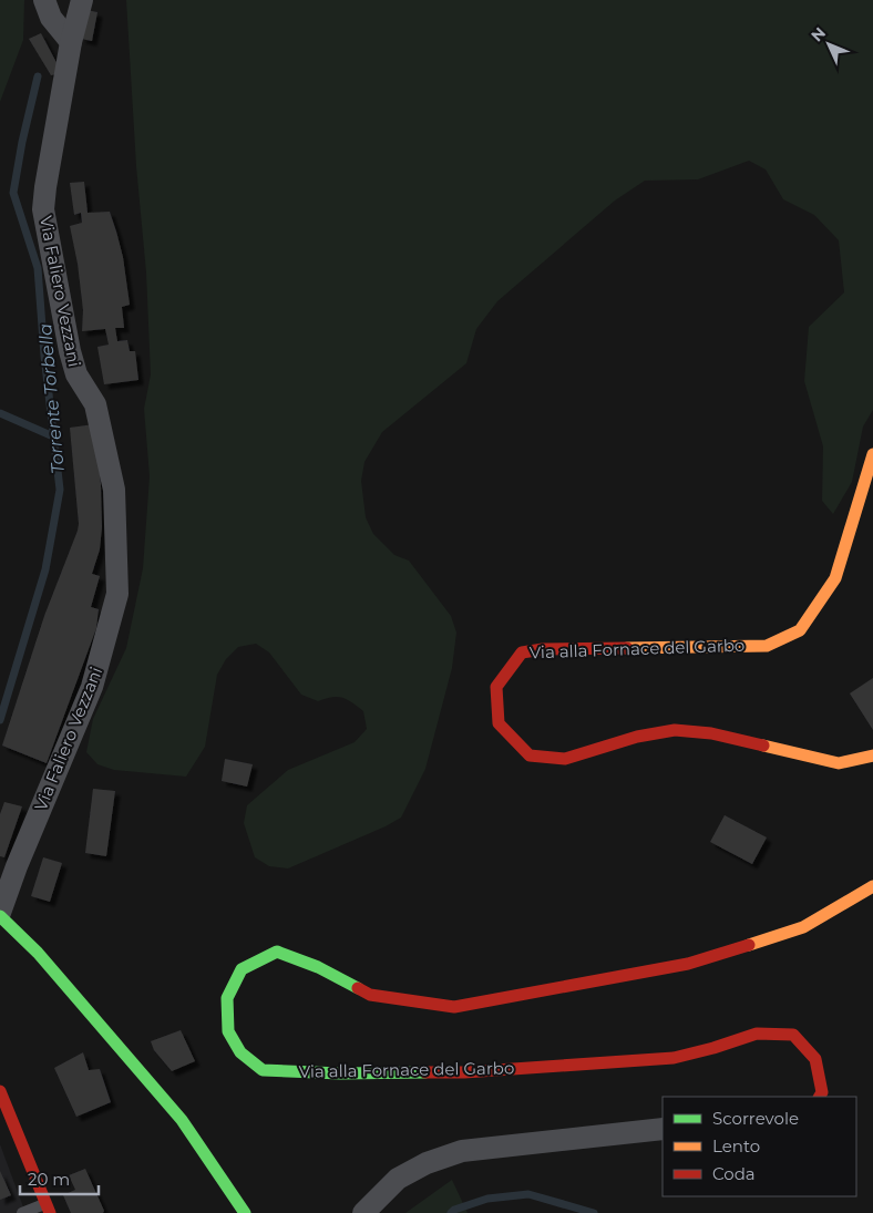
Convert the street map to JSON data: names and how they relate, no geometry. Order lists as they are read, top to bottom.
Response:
{
  "streets": {
    "main road": ["Via alla Fornace del Garbo"],
    "street": ["Via Faliero Vezzani"]
  },
  "water": ["Torrente Torbella"],
  "legend": ["Scorrevole", "Lento", "Coda"],
  "scale_bar": "20 m",
  "north": "top left"
}
